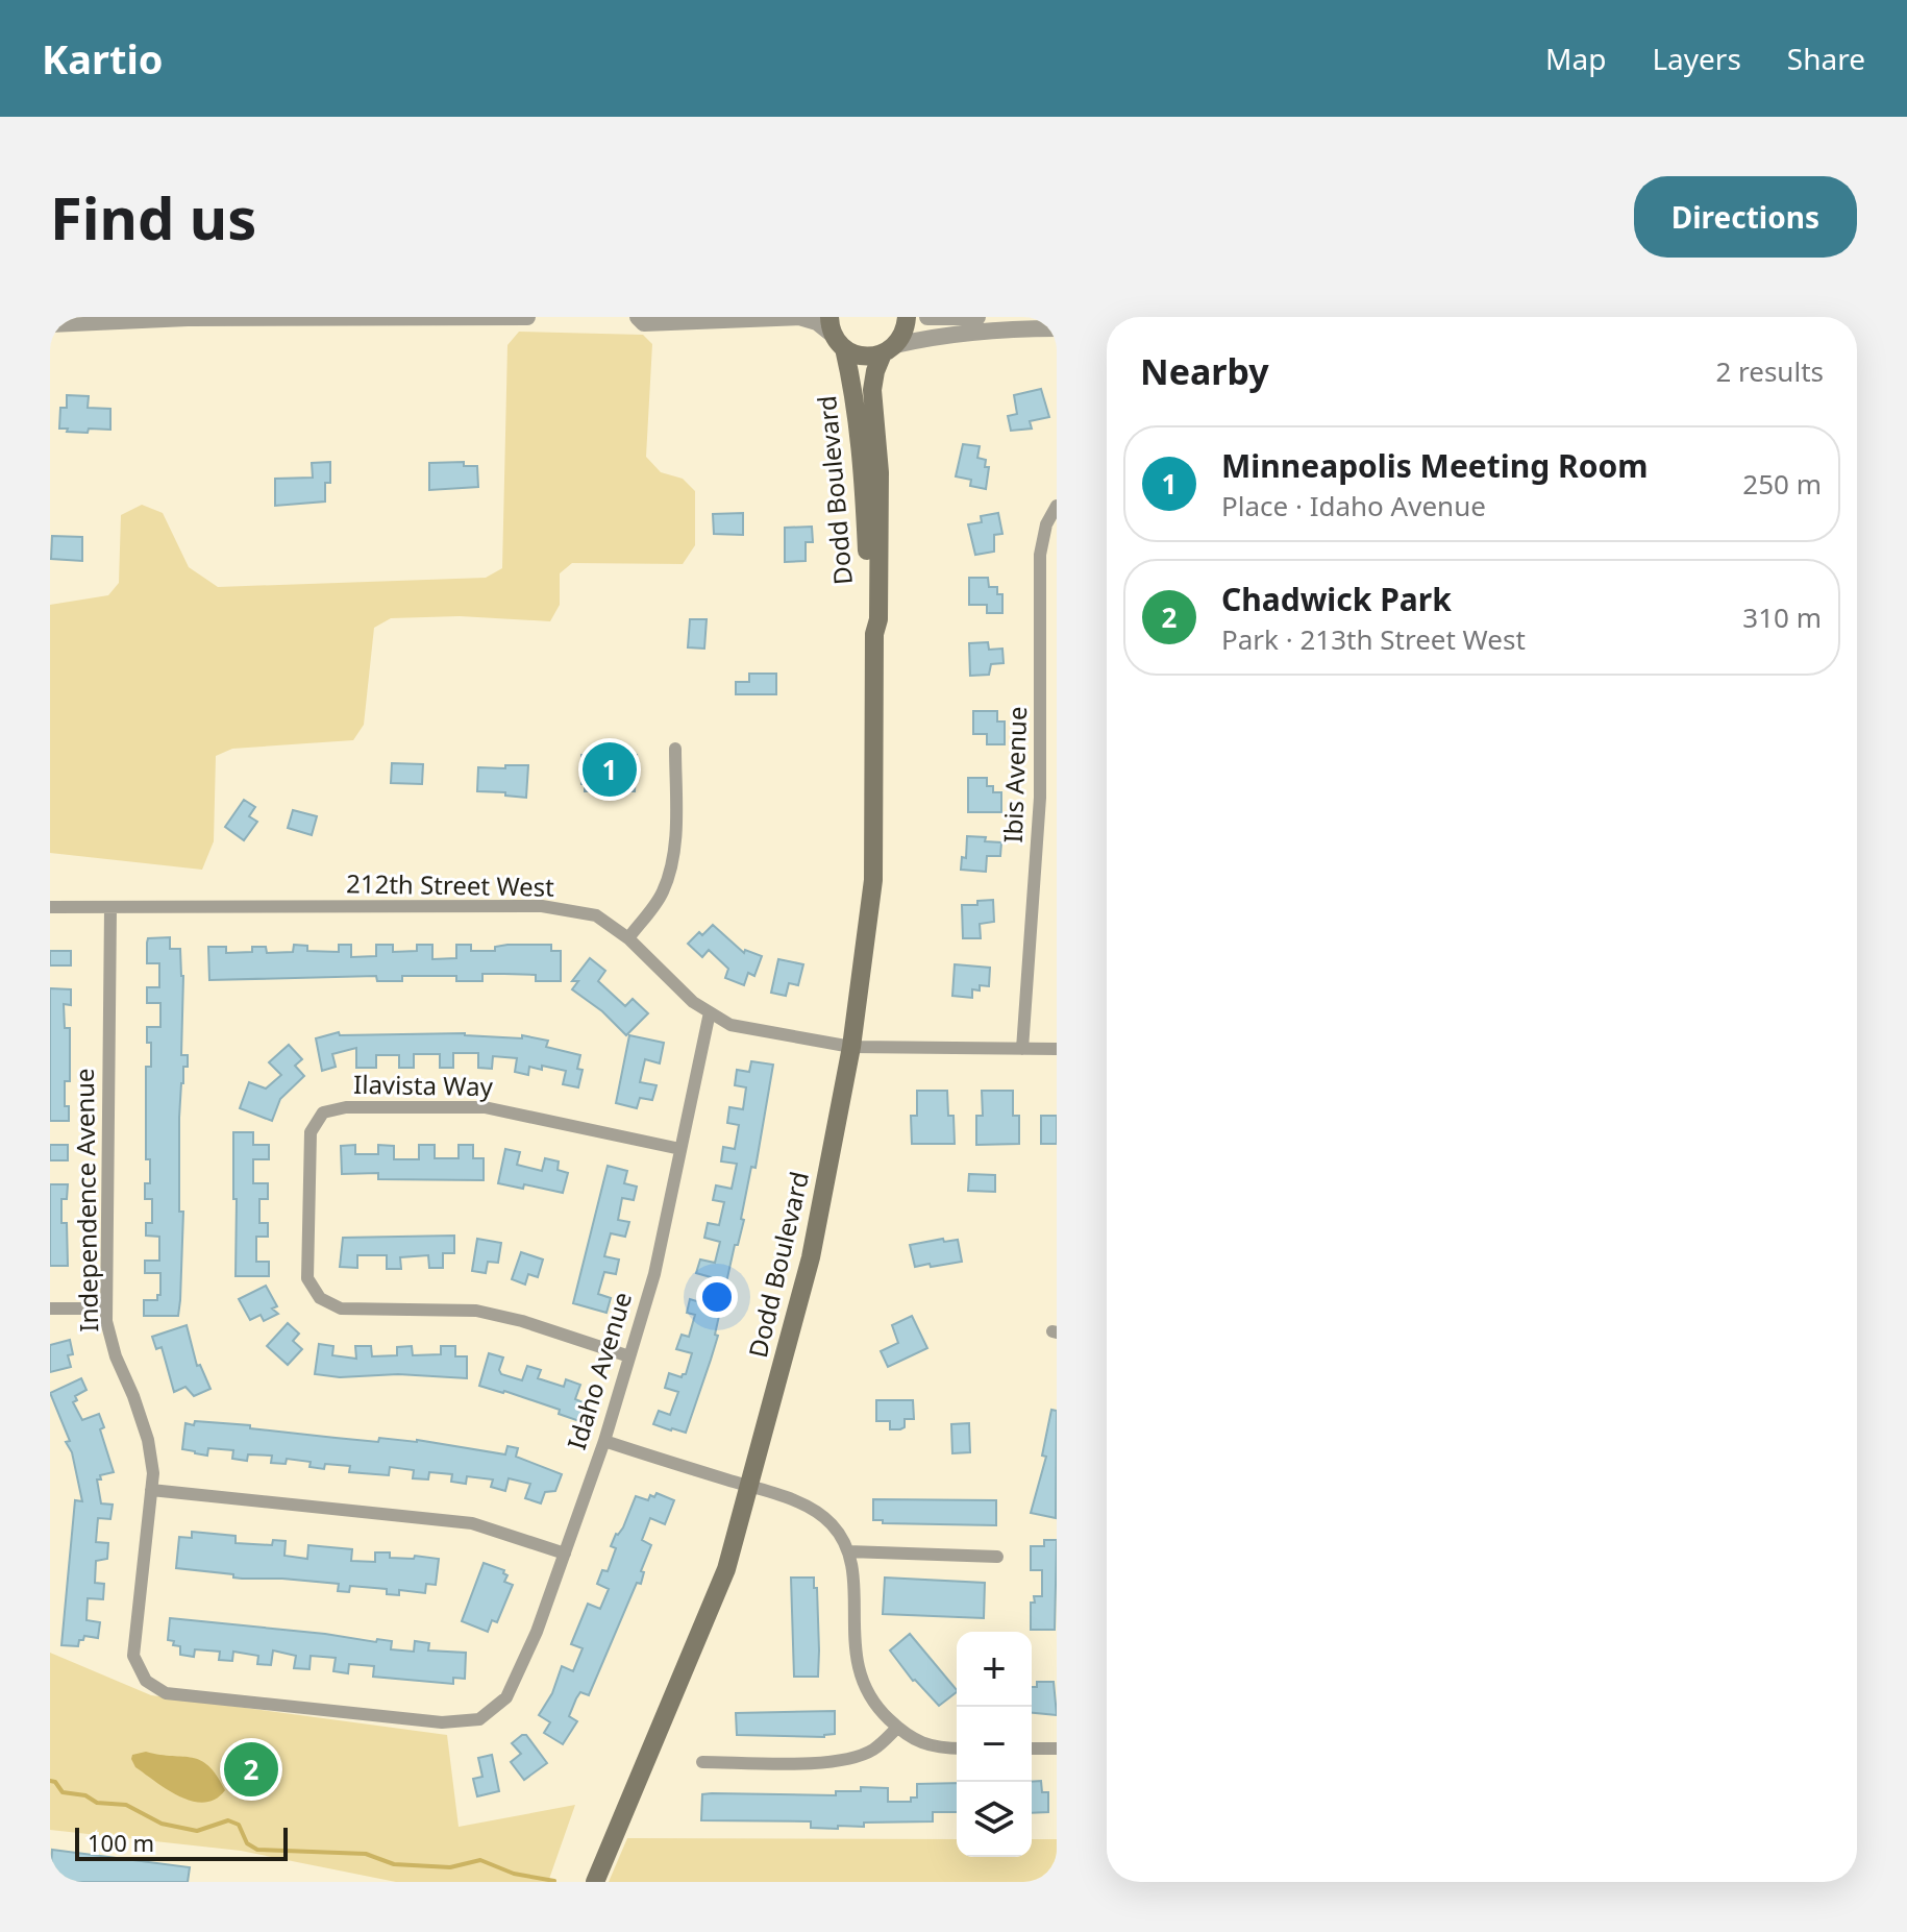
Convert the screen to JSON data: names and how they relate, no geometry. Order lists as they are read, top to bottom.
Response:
{
  "streets": {
    "main road": ["Dodd Boulevard"],
    "street": [
      "Ibis Avenue",
      "212th Street West",
      "Ilavista Way",
      "Independence Avenue",
      "Idaho Avenue"
    ]
  },
  "crossings": [
    ["Dodd Boulevard", "212th Street West"],
    ["Ibis Avenue", "212th Street West"],
    ["212th Street West", "Independence Avenue"],
    ["212th Street West", "Idaho Avenue"],
    ["Ilavista Way", "Idaho Avenue"],
    ["Independence Avenue", "Idaho Avenue"]
  ],
  "scale_bar": "100 m",
  "page": {
    "header": "Kartio",
    "nav": ["Map", "Layers", "Share"],
    "buttons": "Directions",
    "title": "Find us",
    "heading": ["Nearby", "2 results"],
    "list": [
      {
        "mark": "1",
        "name": "Minneapolis Meeting Room",
        "note": "Place · Idaho Avenue",
        "value": "250 m"
      },
      {
        "mark": "2",
        "name": "Chadwick Park",
        "note": "Park · 213th Street West",
        "value": "310 m"
      }
    ],
    "pins": ["1", "2"],
    "map_buttons": ["+", "−"],
    "scale": "100 m"
  }
}
